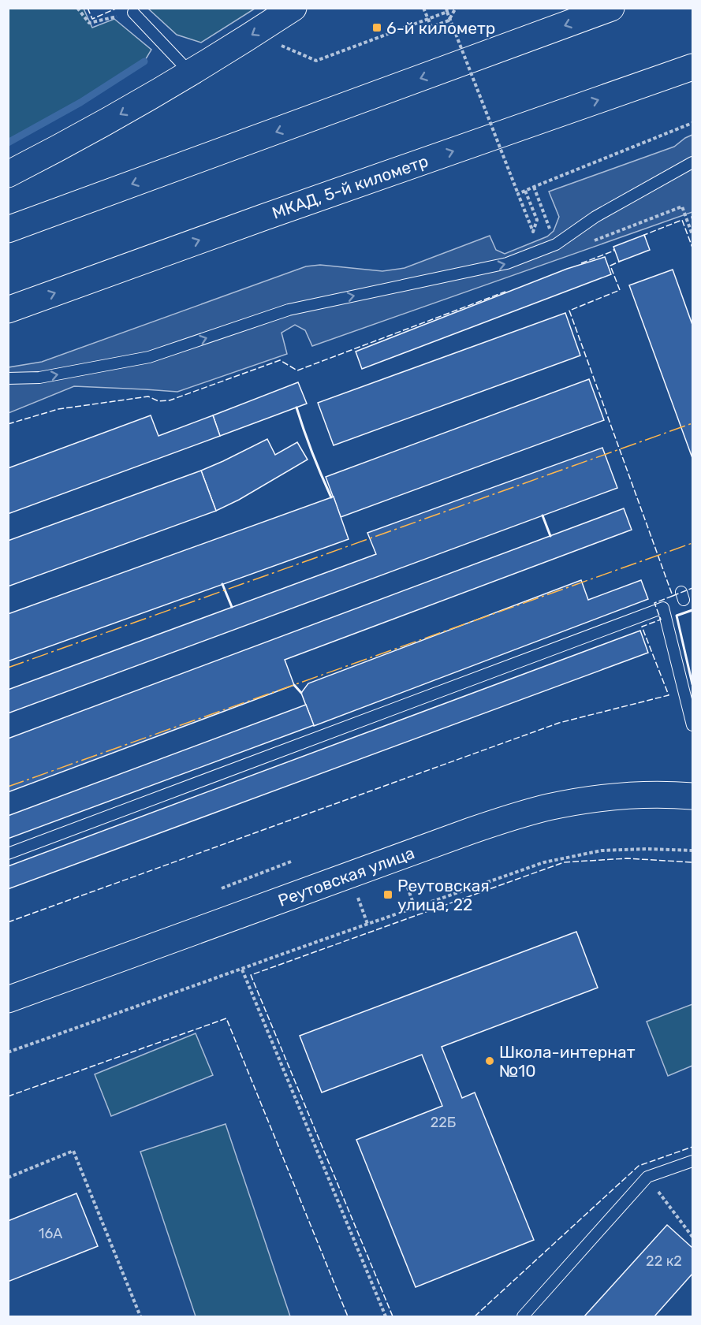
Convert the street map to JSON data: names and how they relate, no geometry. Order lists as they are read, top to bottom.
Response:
{
  "streets": {
    "main road": ["МКАД, 5-й километр", "Реутовская улица"]
  },
  "places": {
    "transit": ["6-й километр", "Реутовская улица, 22"],
    "other": ["Школа-интернат №10"]
  },
  "house_numbers": ["22Б", "16А", "22 к2"]
}
